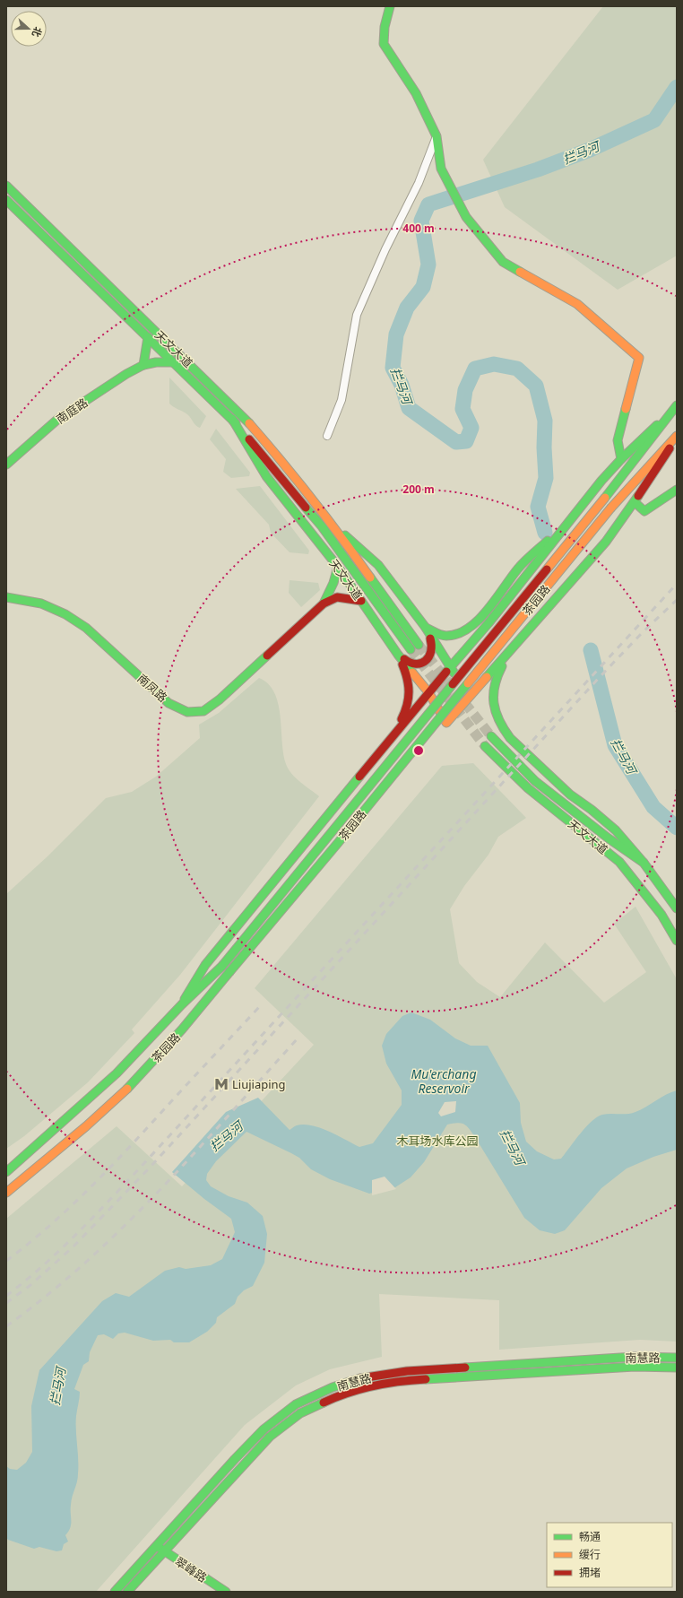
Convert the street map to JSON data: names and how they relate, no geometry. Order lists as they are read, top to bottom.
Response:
{
  "streets": {
    "main road": [
      "天文大道",
      "南庭路",
      "茶园路",
      "南凤路",
      "南慧路",
      "翠峰路"
    ]
  },
  "crossings": [
    ["天文大道", "南庭路"],
    ["天文大道", "茶园路"],
    ["南慧路", "翠峰路"]
  ],
  "water": ["拦马河", "Mu'erchang Reservoir"],
  "parks": ["木耳场水库公园"],
  "places": {
    "metro station": ["Liujiaping"]
  },
  "legend": ["畅通", "缓行", "拥堵"],
  "north": "right",
  "rings": ["400 m", "200 m"]
}
